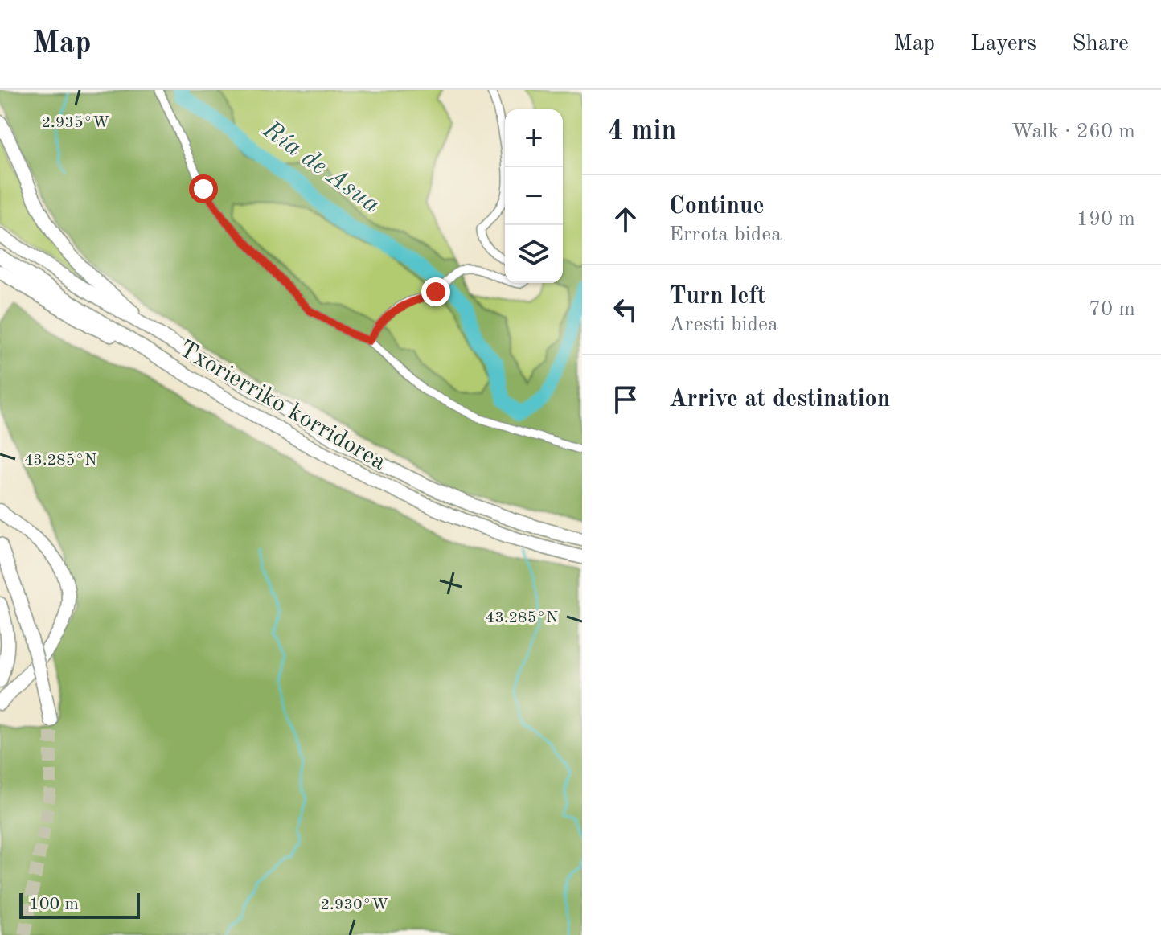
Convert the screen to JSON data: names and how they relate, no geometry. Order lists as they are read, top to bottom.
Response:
{
  "streets": {
    "highway": ["Txorierriko korridorea"]
  },
  "water": ["Ría de Asua"],
  "scale_bar": "100 m",
  "page": {
    "header": "Map",
    "nav": ["Map", "Layers", "Share"],
    "heading": ["4 min", "Walk · 260 m"],
    "map_buttons": ["+", "−"],
    "list": [
      ["Continue", "Errota bidea", "190 m"],
      ["Turn left", "Aresti bidea", "70 m"],
      "Arrive at destination"
    ],
    "scale": "100 m"
  },
  "coordinates": ["2.935°W", "43.285°N", "2.930°W"]
}
